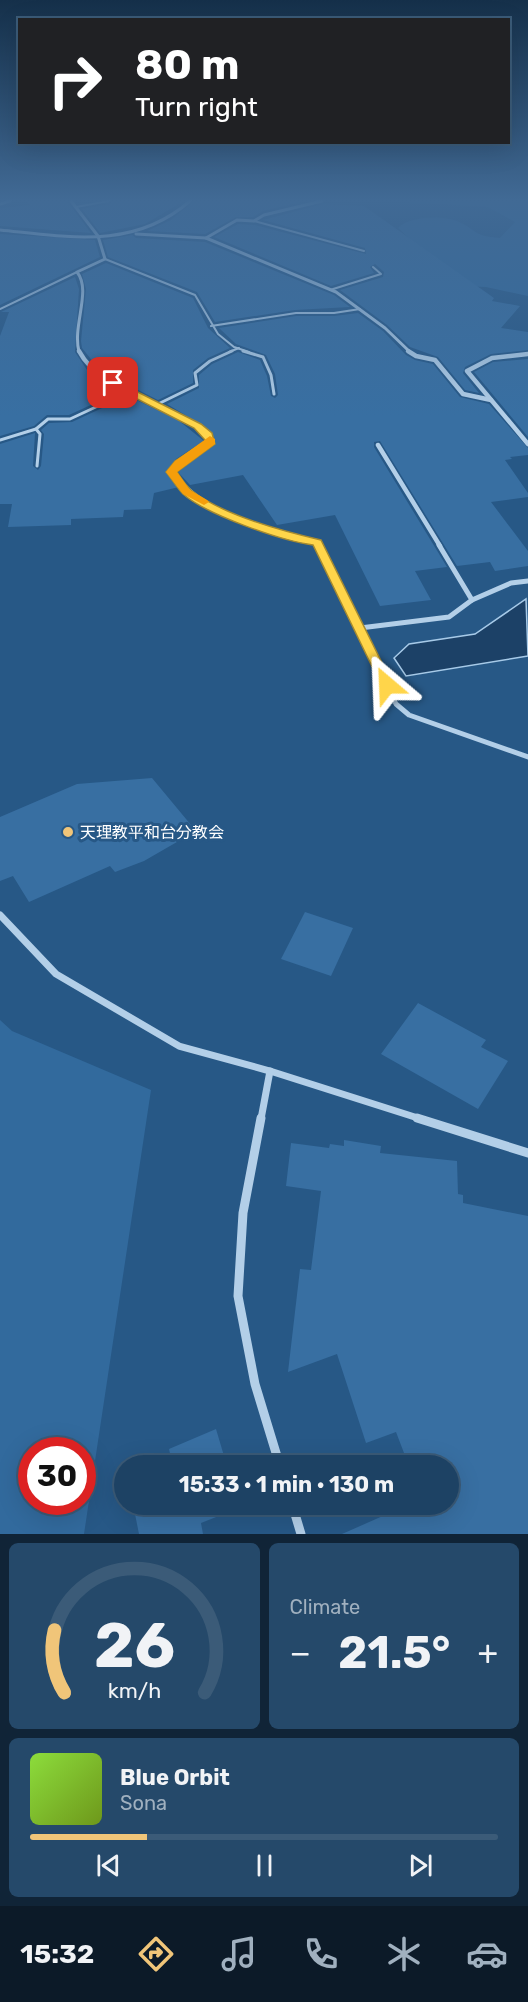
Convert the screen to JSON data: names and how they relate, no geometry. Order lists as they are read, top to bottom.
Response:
{
  "places": ["天理教平和台分教会"],
  "page": {
    "turn": ["80 m", "Turn right"],
    "limit": "30",
    "trip": "15:33 · 1 min · 130 m",
    "tile": "Climate",
    "heat": ["−", "21.5°", "+"],
    "song": ["Blue Orbit", "Sona"],
    "tabs": "15:32",
    "gauge": ["26", "km/h"]
  }
}
